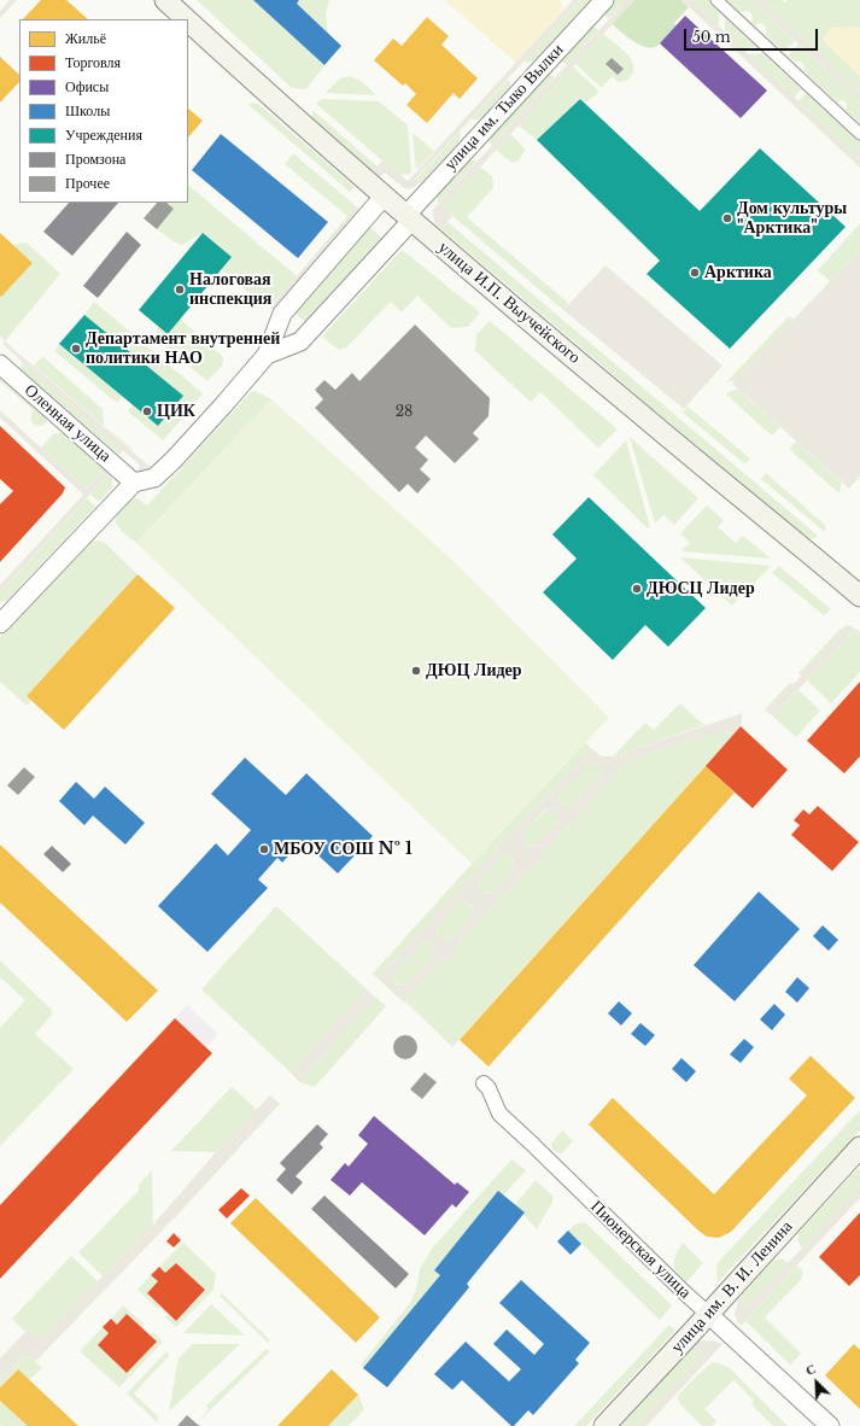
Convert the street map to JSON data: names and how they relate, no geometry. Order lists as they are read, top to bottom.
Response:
{
  "streets": {
    "main road": ["улица И.П. Выучейского", "улица им. В. И. Ленина"],
    "street": ["улица им. Тыко Вылки", "Оленная улица", "Пионерская улица"]
  },
  "crossings": [
    ["улица им. Тыко Вылки", "улица И.П. Выучейского"],
    ["улица им. Тыко Вылки", "Оленная улица"],
    ["Пионерская улица", "улица им. В. И. Ленина"]
  ],
  "places": [
    "Дом культуры \"Арктика\"",
    "Арктика",
    "Налоговая инспекция",
    "Департамент внутренней политики НАО",
    "ЦИК",
    "ДЮСЦ Лидер",
    "ДЮЦ Лидер",
    "МБОУ СОШ № 1"
  ],
  "house_numbers": ["28"],
  "legend": [
    "Жильё",
    "Торговля",
    "Офисы",
    "Школы",
    "Учреждения",
    "Промзона",
    "Прочее"
  ],
  "scale_bar": "50 m",
  "north": "top left"
}
